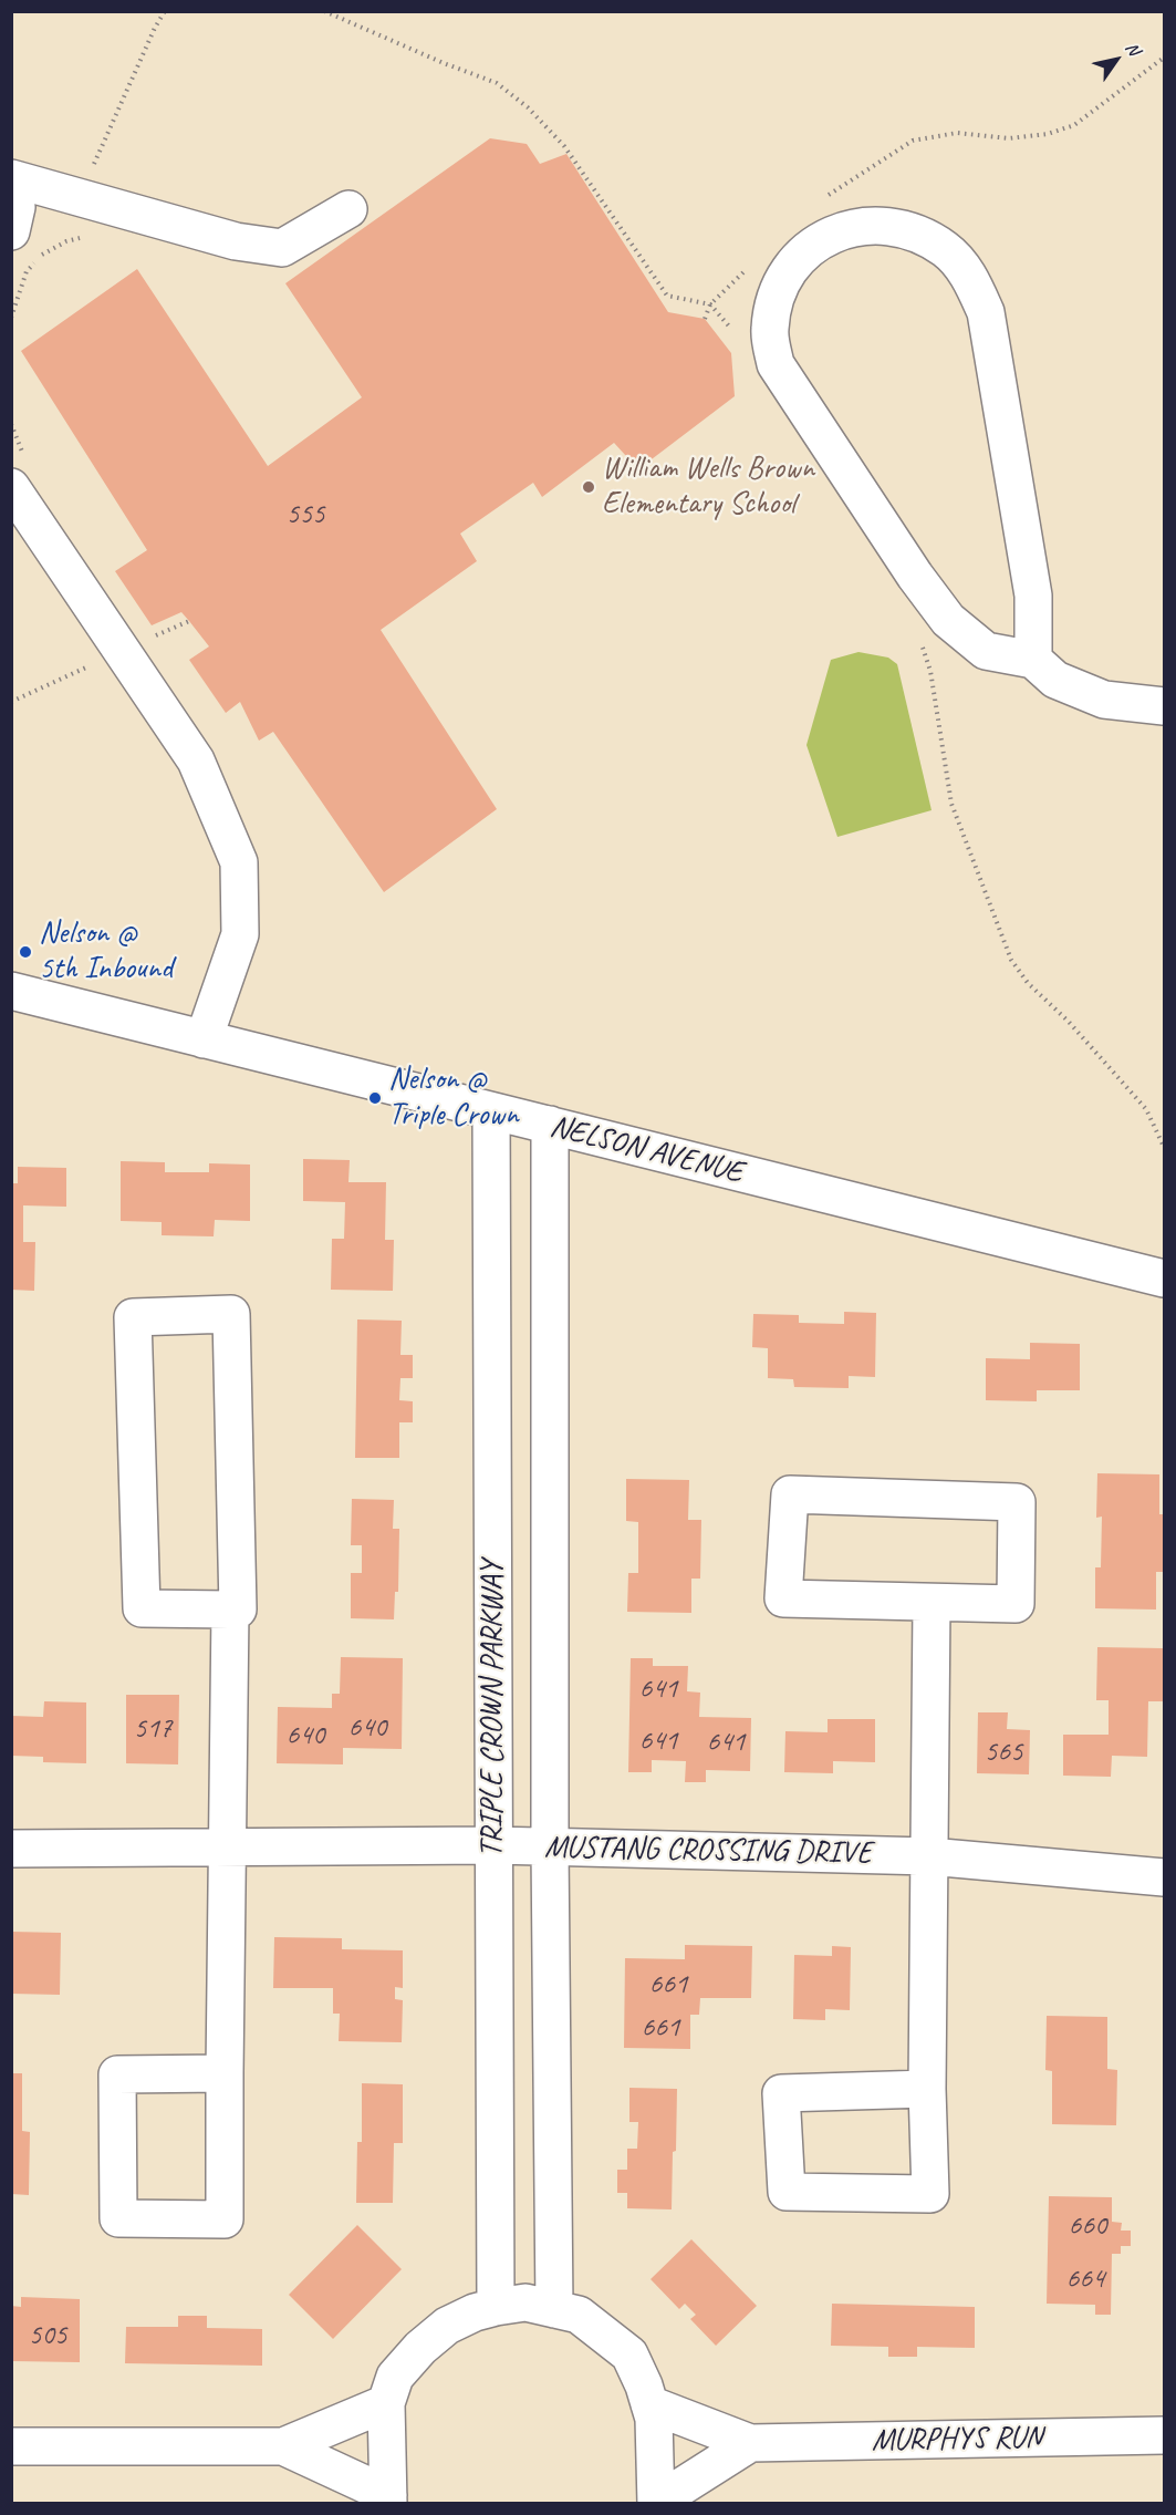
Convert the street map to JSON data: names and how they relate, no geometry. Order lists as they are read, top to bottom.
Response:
{
  "streets": {
    "street": [
      "NELSON AVENUE",
      "TRIPLE CROWN PARKWAY",
      "MUSTANG CROSSING DRIVE",
      "MURPHYS RUN"
    ]
  },
  "crossings": [
    ["NELSON AVENUE", "TRIPLE CROWN PARKWAY"],
    ["TRIPLE CROWN PARKWAY", "MUSTANG CROSSING DRIVE"]
  ],
  "places": ["William Wells Brown Elementary School", "Nelson @ 5th Inbound", "Nelson @ Triple Crown"],
  "house_numbers": [
    "555",
    "641",
    "640",
    "517",
    "640",
    "641",
    "641",
    "565",
    "661",
    "661",
    "660",
    "664",
    "505"
  ],
  "north": "top right"
}
